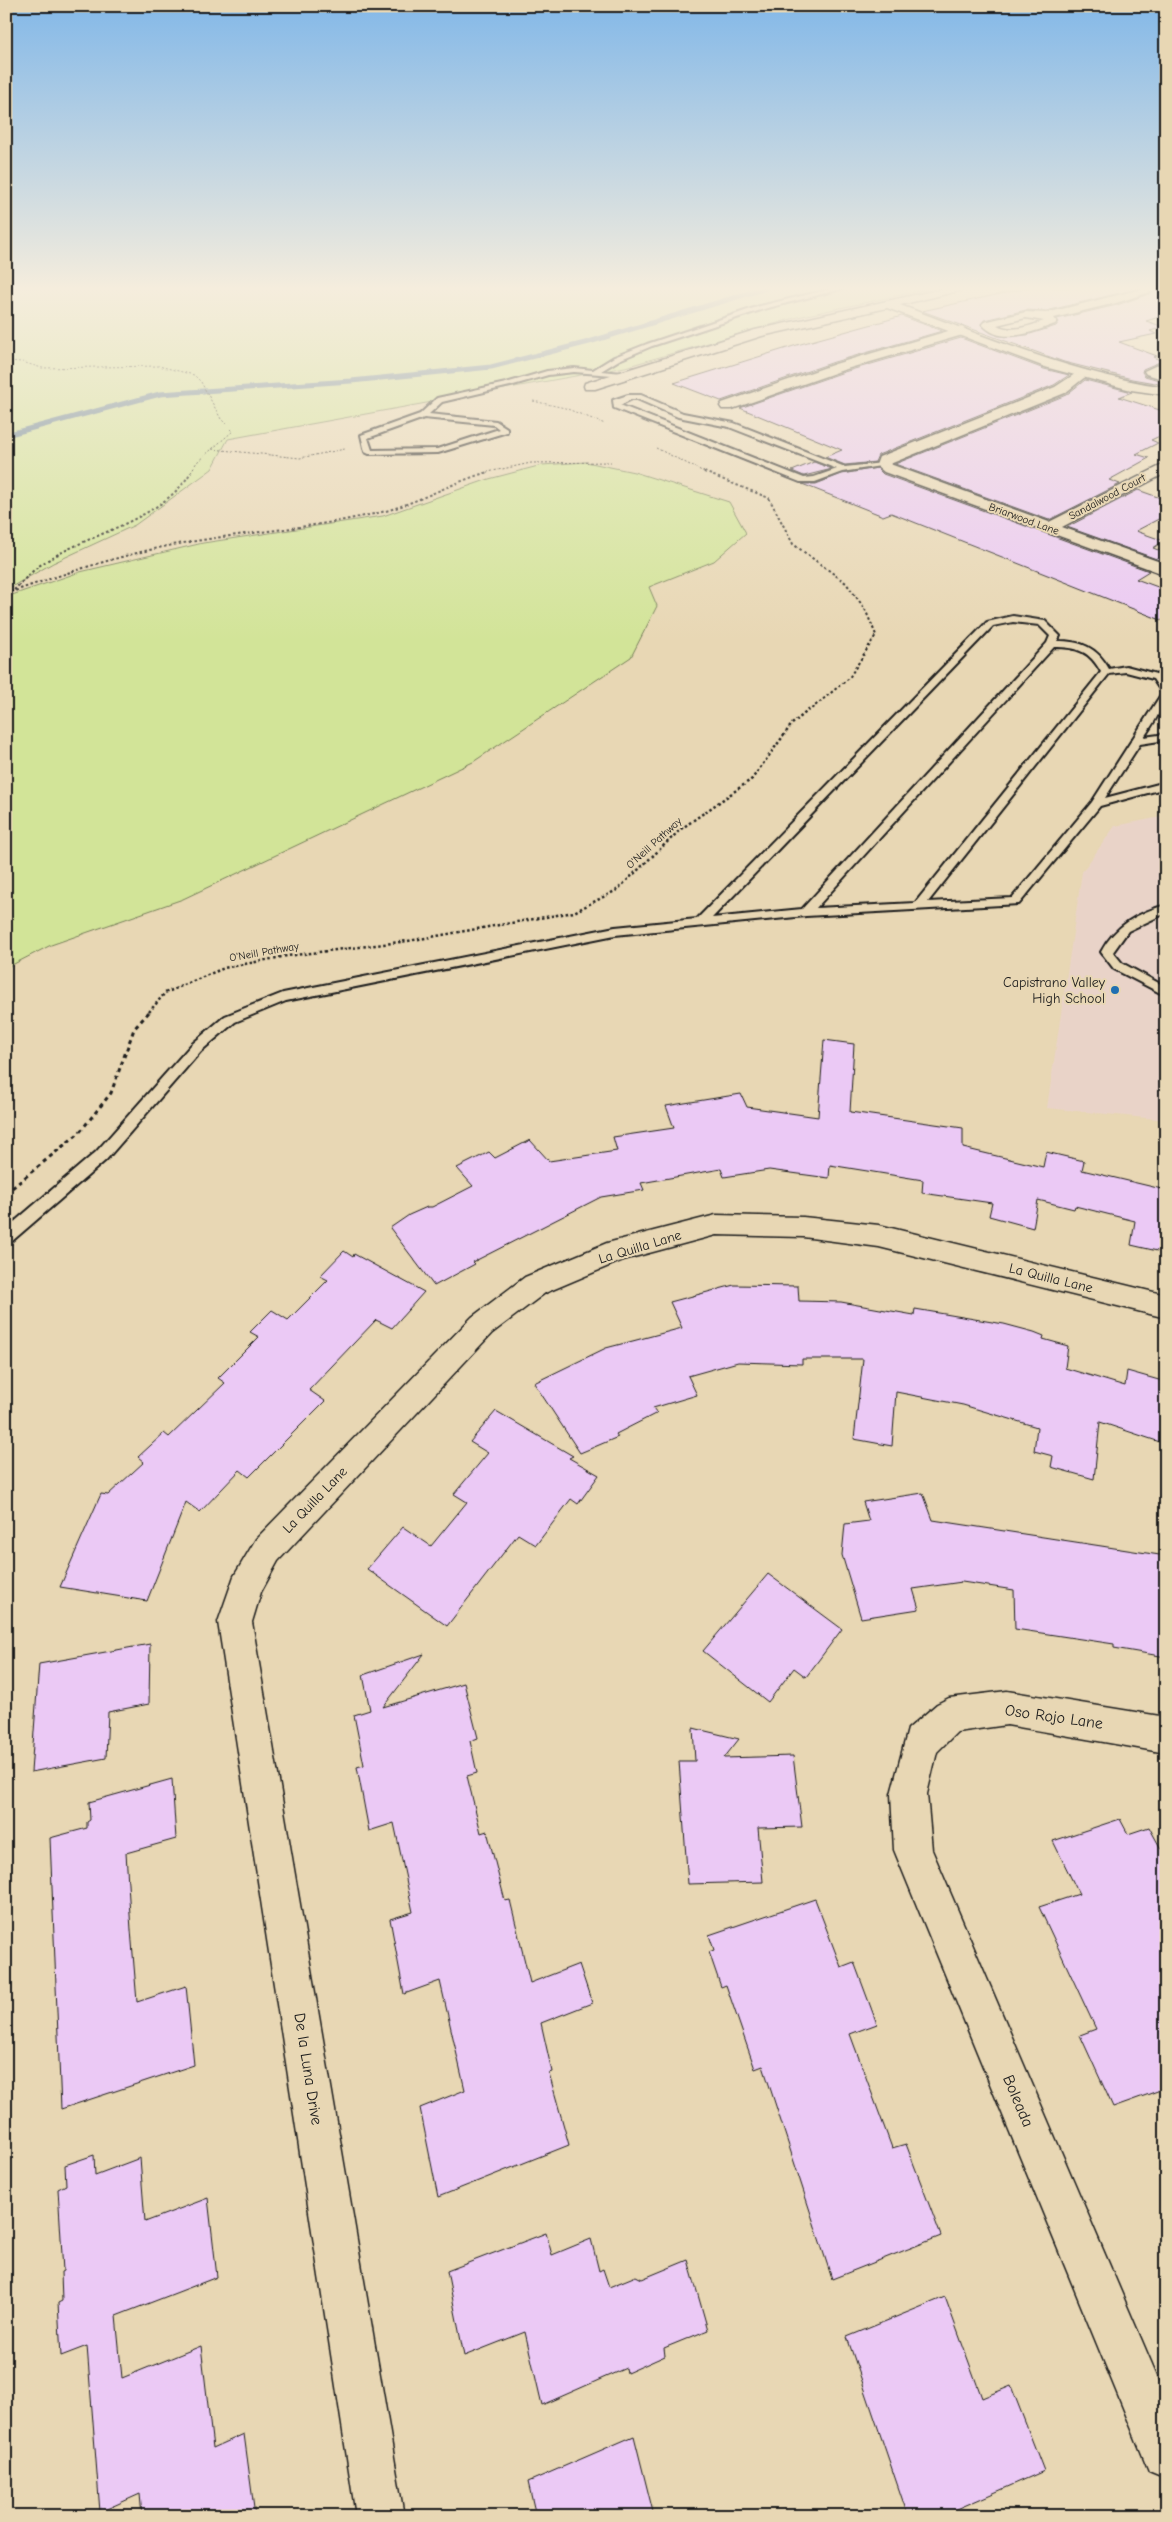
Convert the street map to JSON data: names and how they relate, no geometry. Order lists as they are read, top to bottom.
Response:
{
  "streets": {
    "street": [
      "Sandalwood Court",
      "Briarwood Lane",
      "La Quilla Lane",
      "Oso Rojo Lane",
      "De la Luna Drive",
      "Boleada"
    ],
    "path": ["O'Neill Pathway"]
  },
  "crossings": [
    ["Sandalwood Court", "Briarwood Lane"],
    ["La Quilla Lane", "De la Luna Drive"],
    ["Oso Rojo Lane", "Boleada"]
  ],
  "places": ["Capistrano Valley High School"]
}
